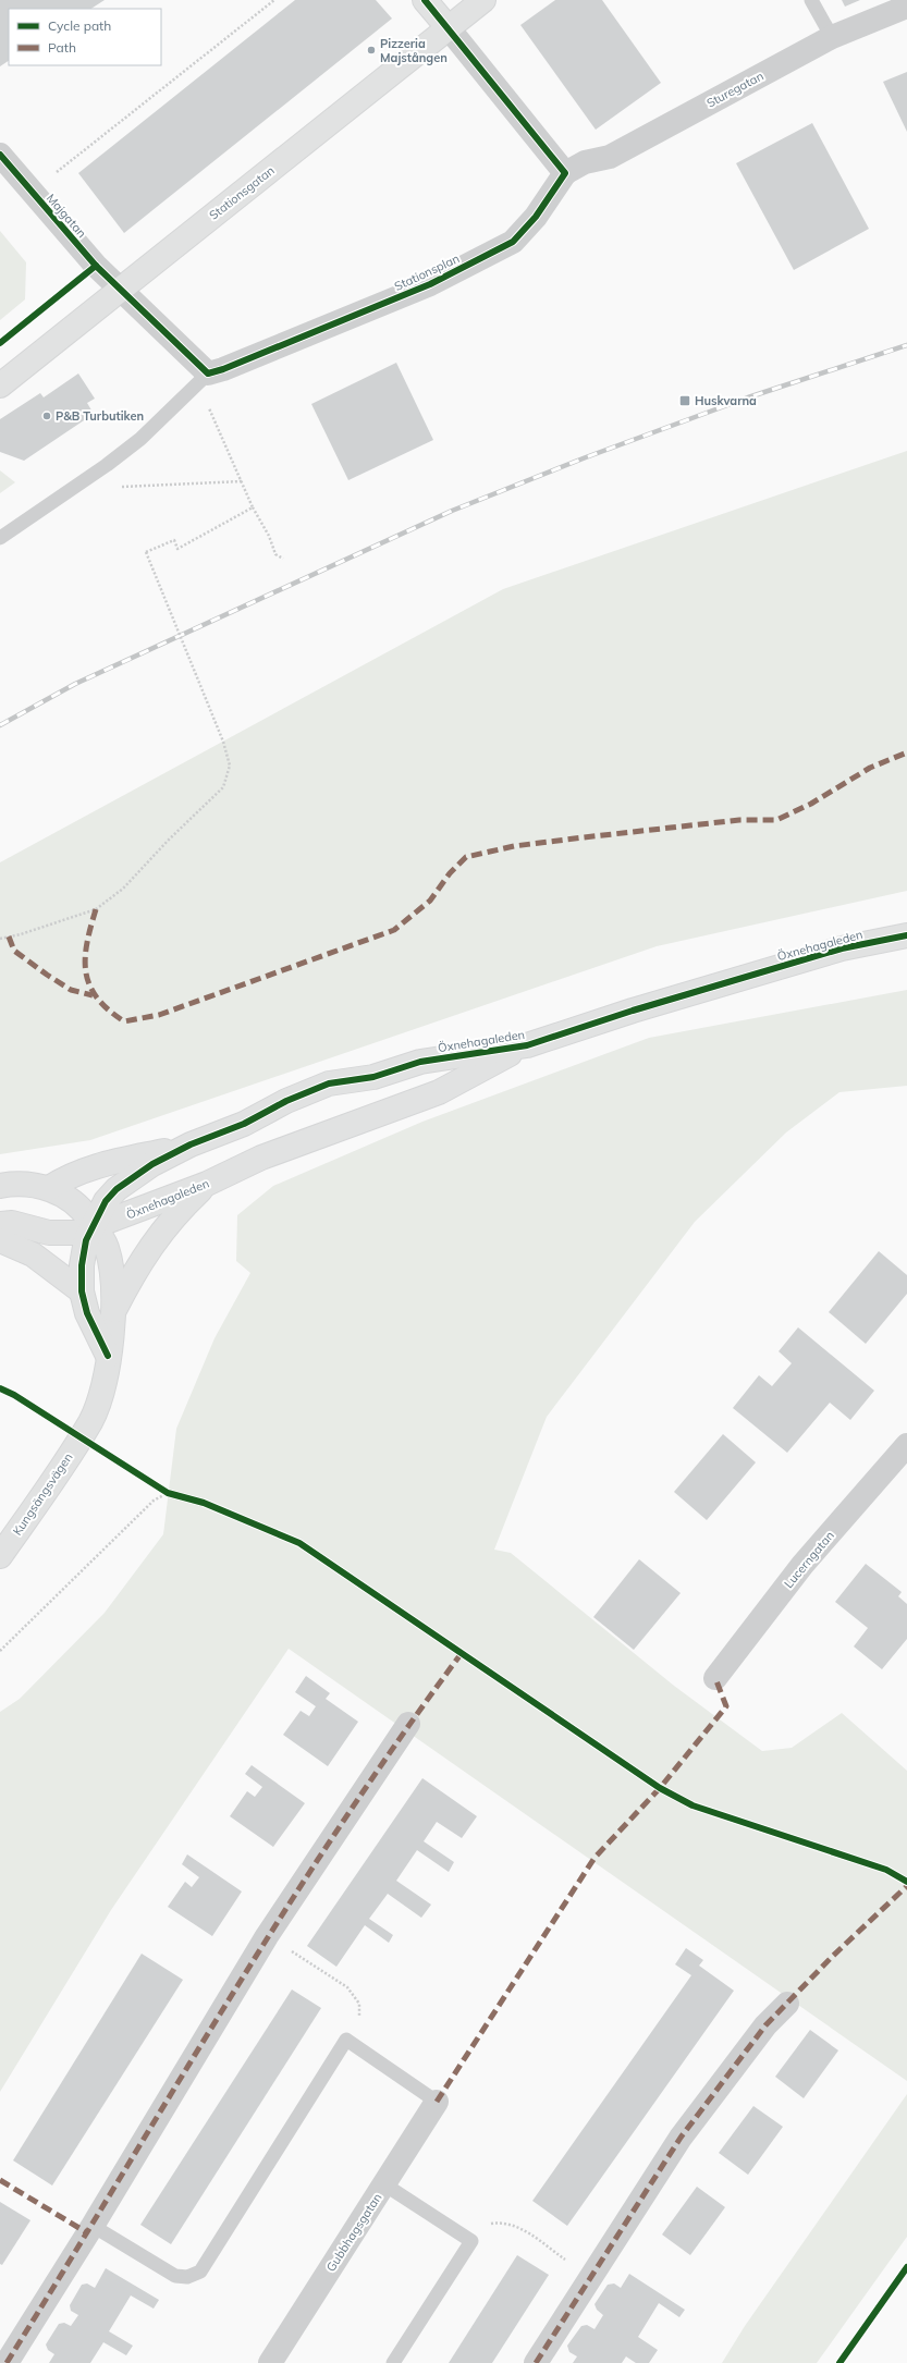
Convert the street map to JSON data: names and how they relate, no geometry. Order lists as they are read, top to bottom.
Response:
{
  "streets": {
    "street": [
      "Sturegatan",
      "Stationsgatan",
      "Majgatan",
      "Stationsplan",
      "Öxnehagaleden",
      "Kungsängsvägen",
      "Lucerngatan",
      "Gubbhagsgatan"
    ]
  },
  "crossings": [
    ["Sturegatan", "Stationsplan"],
    ["Stationsgatan", "Majgatan"],
    ["Öxnehagaleden", "Kungsängsvägen"]
  ],
  "places": {
    "other": ["Pizzeria Majstången", "P&B Turbutiken"],
    "transit": ["Huskvarna"]
  },
  "legend": ["Cycle path", "Path"]
}
